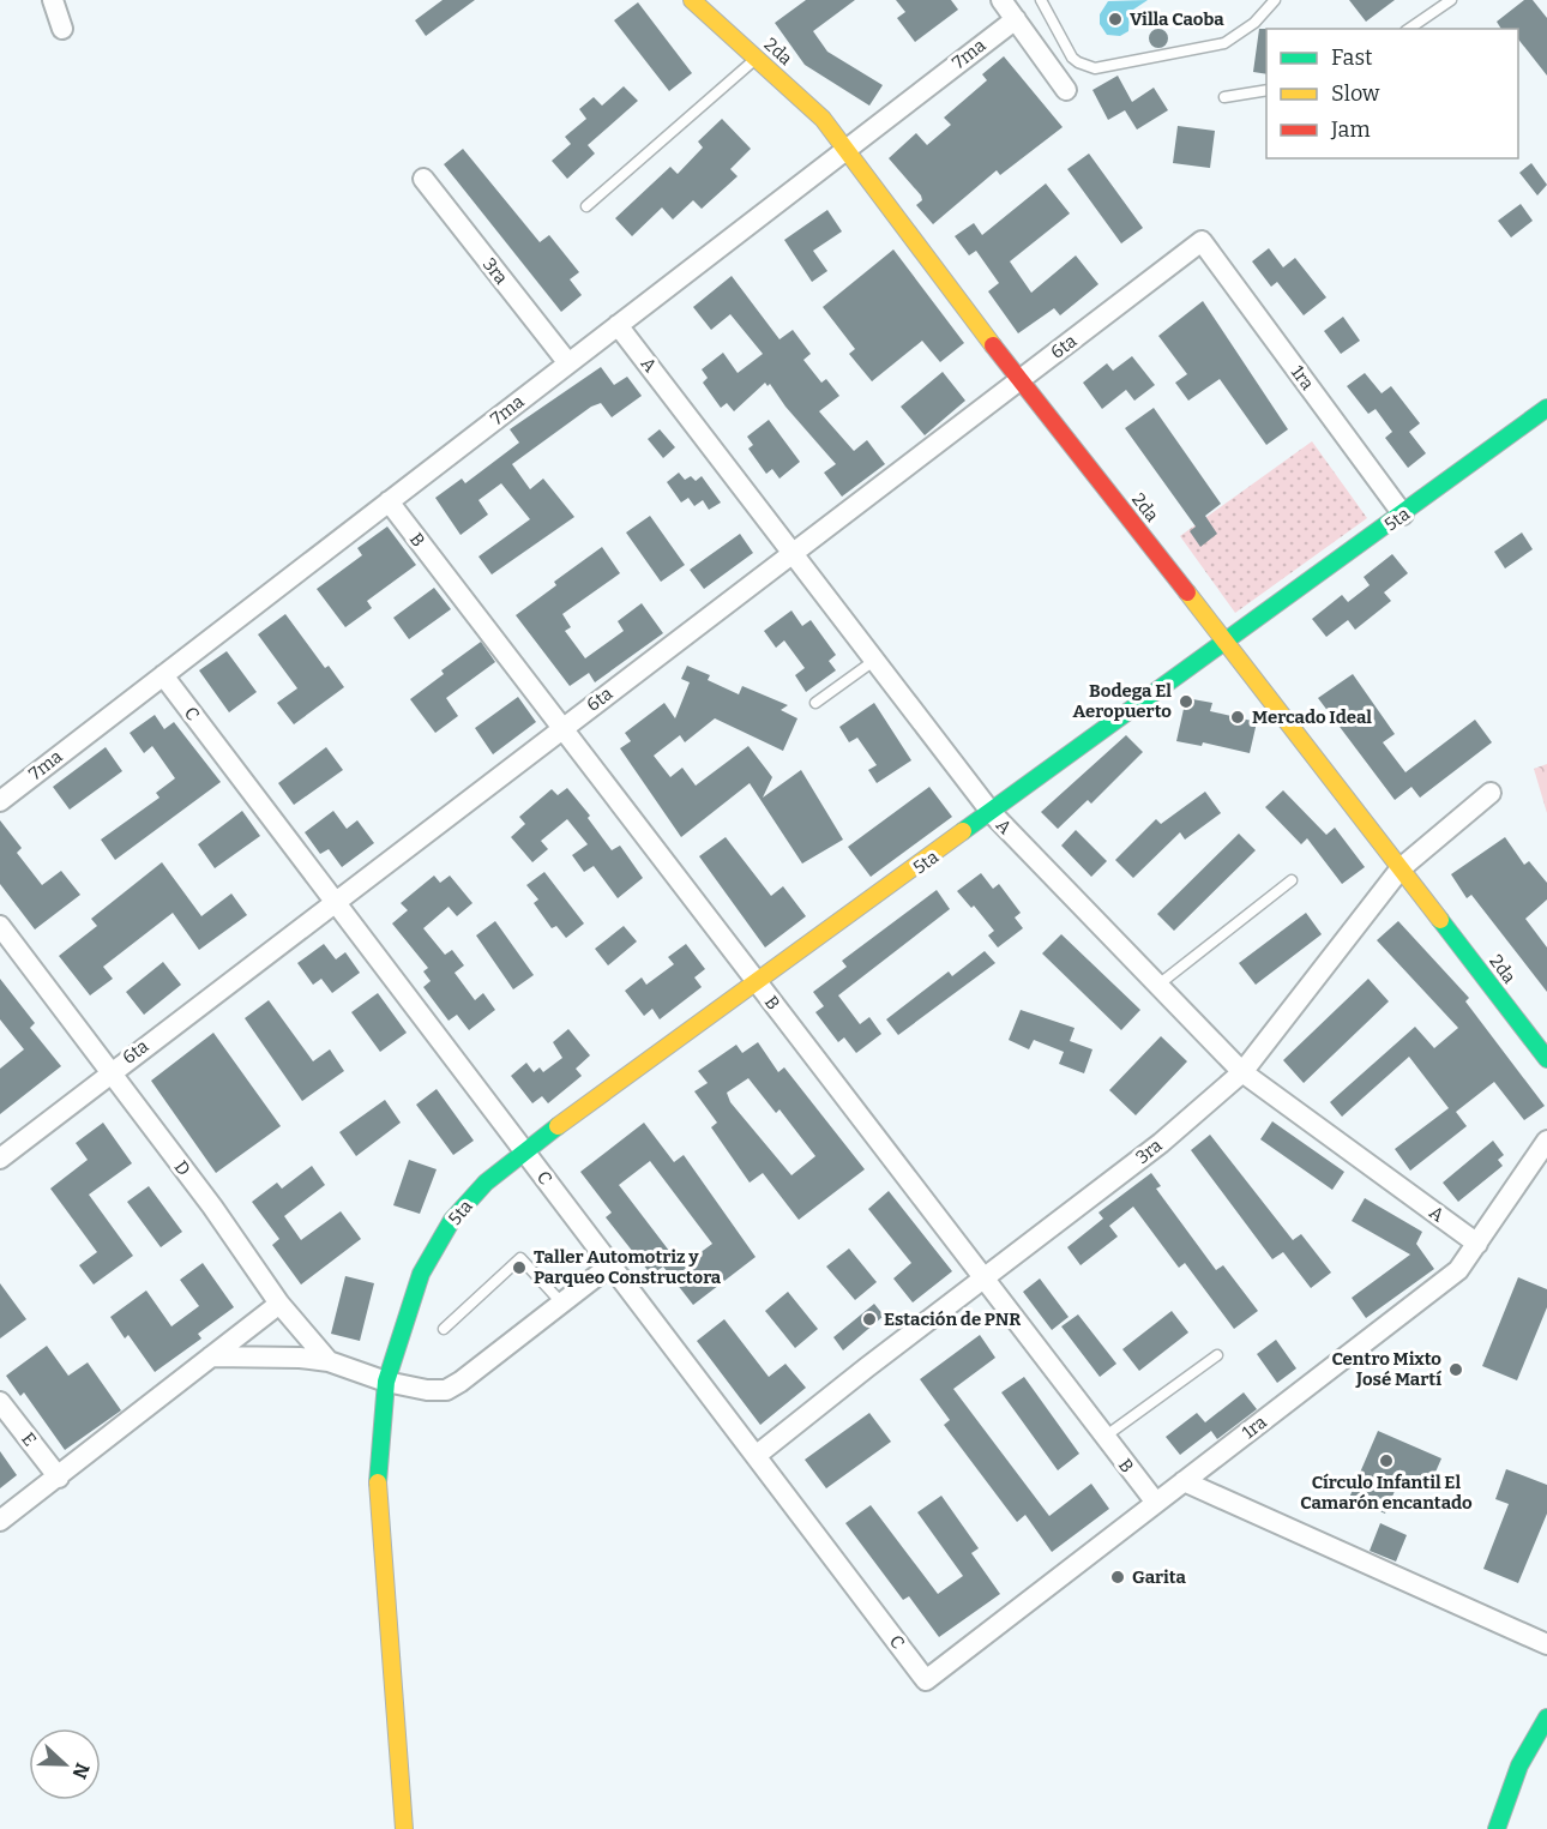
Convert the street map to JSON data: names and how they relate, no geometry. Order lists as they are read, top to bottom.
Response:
{
  "streets": {
    "street": [
      "2da",
      "7ma",
      "3ra",
      "6ta",
      "A",
      "1ra",
      "5ta",
      "B",
      "C",
      "D",
      "E"
    ]
  },
  "crossings": [
    ["2da", "7ma"],
    ["2da", "3ra"],
    ["2da", "6ta"],
    ["2da", "5ta"],
    ["7ma", "3ra"],
    ["7ma", "A"],
    ["7ma", "B"],
    ["7ma", "C"],
    ["3ra", "A"],
    ["3ra", "B"],
    ["3ra", "C"],
    ["6ta", "A"],
    ["6ta", "1ra"],
    ["6ta", "B"],
    ["6ta", "C"],
    ["6ta", "D"],
    ["A", "1ra"],
    ["A", "5ta"],
    ["1ra", "5ta"],
    ["1ra", "B"],
    ["1ra", "C"],
    ["5ta", "B"],
    ["5ta", "C"]
  ],
  "places": [
    "Villa Caoba",
    "Bodega El Aeropuerto",
    "Mercado Ideal",
    "Taller Automotriz y Parqueo Constructora",
    "Estación de PNR",
    "Centro Mixto José Martí",
    "Círculo Infantil El Camarón encantado",
    "Garita"
  ],
  "legend": ["Fast", "Slow", "Jam"],
  "north": "right"
}
